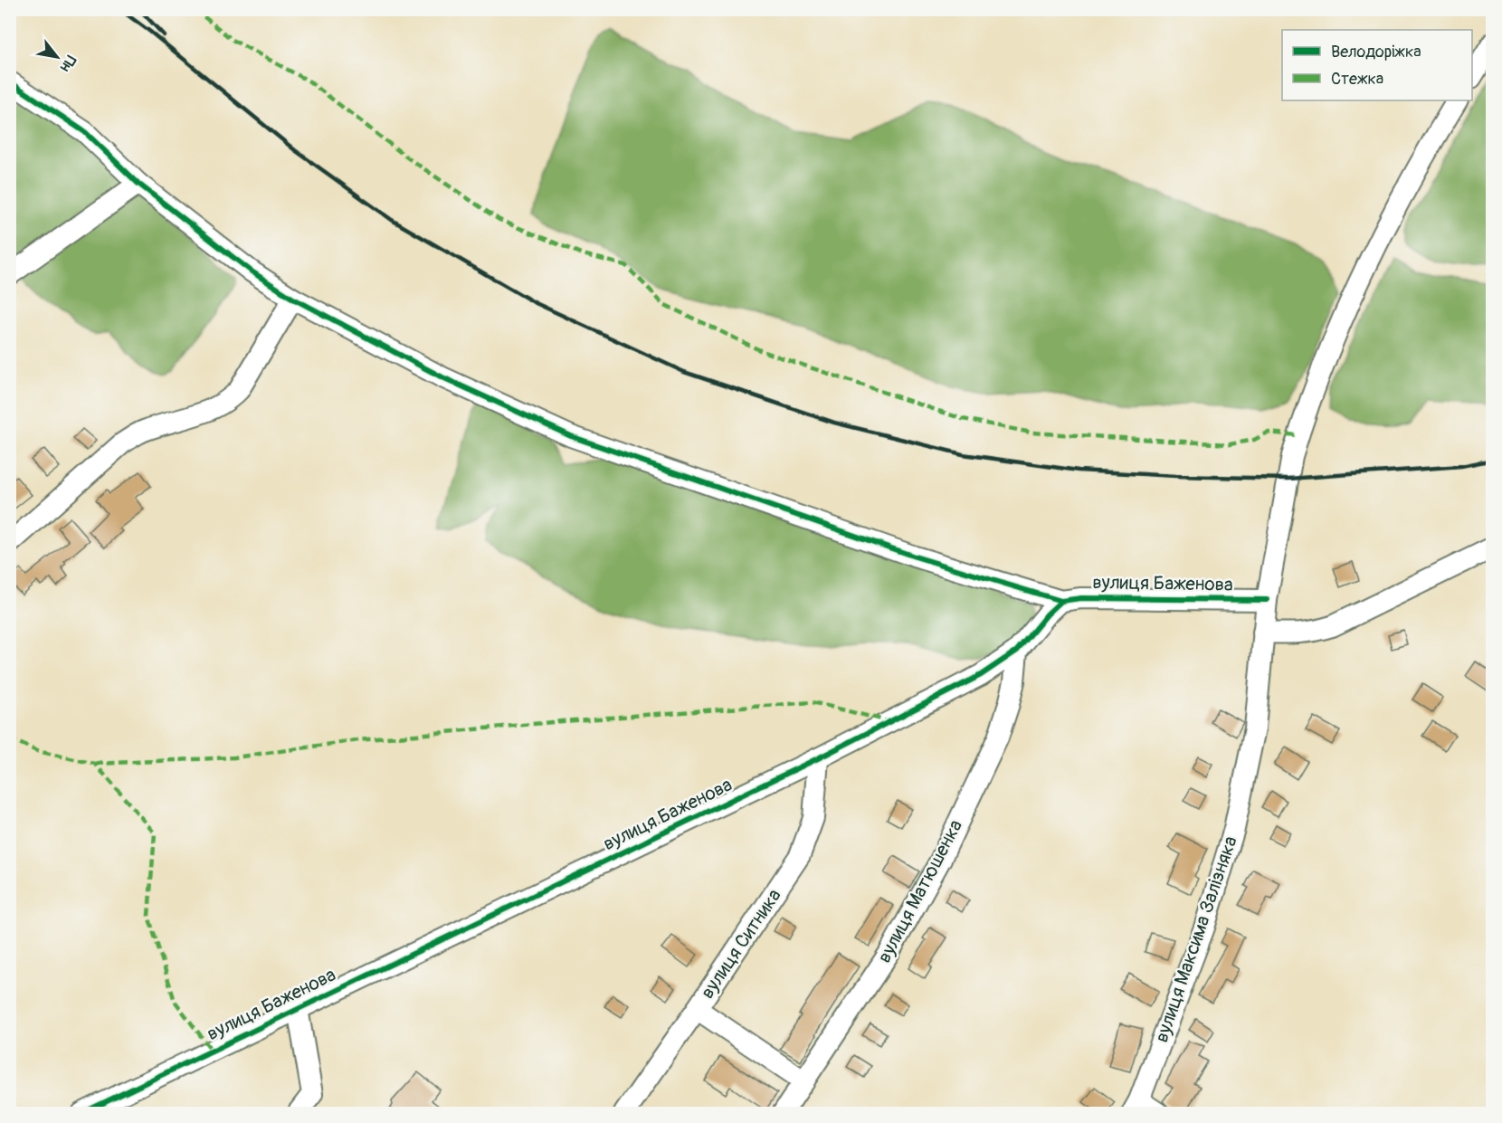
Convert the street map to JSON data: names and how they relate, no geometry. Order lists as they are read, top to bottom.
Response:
{
  "streets": {
    "street": [
      "вулиця Баженова",
      "вулиця Матюшенка",
      "вулиця Максима Залізняка",
      "вулиця Ситника"
    ]
  },
  "crossings": [
    ["вулиця Баженова", "вулиця Матюшенка"],
    ["вулиця Баженова", "вулиця Максима Залізняка"],
    ["вулиця Баженова", "вулиця Ситника"]
  ],
  "legend": ["Велодоріжка", "Стежка"],
  "north": "bottom right"
}
